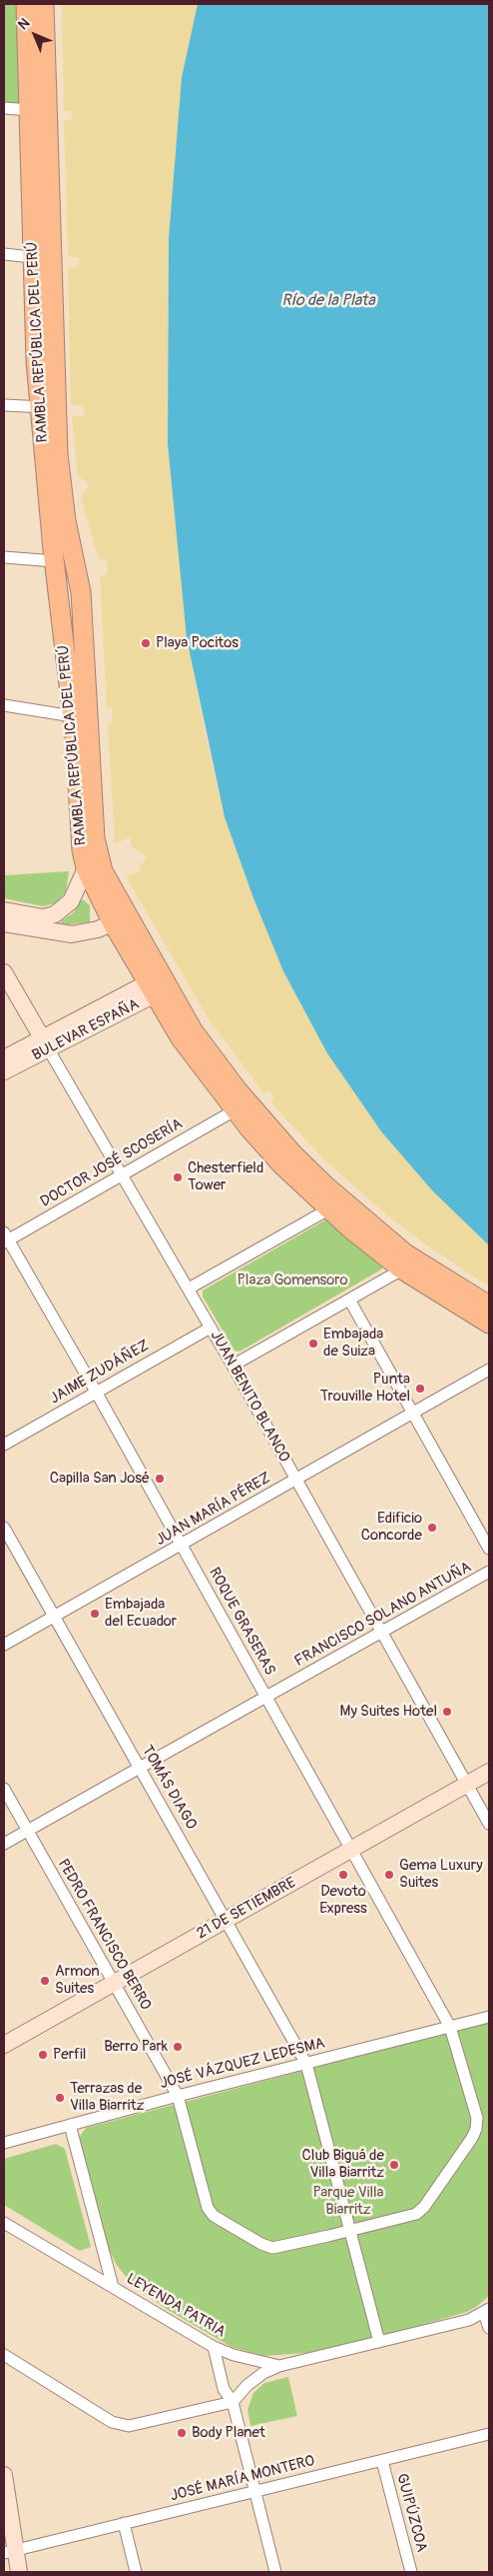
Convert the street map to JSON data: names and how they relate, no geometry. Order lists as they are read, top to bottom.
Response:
{
  "streets": {
    "main road": ["RAMBLA REPÚBLICA DEL PERÚ"],
    "street": [
      "BULEVAR ESPAÑA",
      "DOCTOR JOSÉ SCOSERÍA",
      "JAIME ZUDÁÑEZ",
      "JUAN BENITO BLANCO",
      "JUAN MARÍA PÉREZ",
      "FRANCISCO SOLANO ANTUÑA",
      "ROQUE GRASERAS",
      "TOMÁS DIAGO",
      "21 DE SETIEMBRE",
      "PEDRO FRANCISCO BERRO",
      "JOSÉ VÁZQUEZ LEDESMA",
      "LEYENDA PATRIA",
      "JOSÉ MARÍA MONTERO",
      "GUIPÚZCOA"
    ]
  },
  "crossings": [
    ["RAMBLA REPÚBLICA DEL PERÚ", "BULEVAR ESPAÑA"],
    ["RAMBLA REPÚBLICA DEL PERÚ", "DOCTOR JOSÉ SCOSERÍA"],
    ["BULEVAR ESPAÑA", "JUAN BENITO BLANCO"],
    ["DOCTOR JOSÉ SCOSERÍA", "JUAN BENITO BLANCO"],
    ["DOCTOR JOSÉ SCOSERÍA", "ROQUE GRASERAS"],
    ["JAIME ZUDÁÑEZ", "JUAN BENITO BLANCO"],
    ["JAIME ZUDÁÑEZ", "ROQUE GRASERAS"],
    ["JUAN BENITO BLANCO", "JUAN MARÍA PÉREZ"],
    ["JUAN BENITO BLANCO", "FRANCISCO SOLANO ANTUÑA"],
    ["JUAN BENITO BLANCO", "21 DE SETIEMBRE"],
    ["JUAN MARÍA PÉREZ", "ROQUE GRASERAS"],
    ["JUAN MARÍA PÉREZ", "TOMÁS DIAGO"],
    ["FRANCISCO SOLANO ANTUÑA", "ROQUE GRASERAS"],
    ["FRANCISCO SOLANO ANTUÑA", "TOMÁS DIAGO"],
    ["FRANCISCO SOLANO ANTUÑA", "PEDRO FRANCISCO BERRO"],
    ["ROQUE GRASERAS", "TOMÁS DIAGO"],
    ["ROQUE GRASERAS", "21 DE SETIEMBRE"],
    ["ROQUE GRASERAS", "PEDRO FRANCISCO BERRO"],
    ["ROQUE GRASERAS", "JOSÉ VÁZQUEZ LEDESMA"],
    ["TOMÁS DIAGO", "21 DE SETIEMBRE"],
    ["TOMÁS DIAGO", "JOSÉ VÁZQUEZ LEDESMA"],
    ["TOMÁS DIAGO", "LEYENDA PATRIA"],
    ["21 DE SETIEMBRE", "PEDRO FRANCISCO BERRO"],
    ["PEDRO FRANCISCO BERRO", "JOSÉ VÁZQUEZ LEDESMA"],
    ["JOSÉ MARÍA MONTERO", "GUIPÚZCOA"]
  ],
  "water": ["Río de la Plata"],
  "parks": ["Plaza Gomensoro", "Parque Villa Biarritz"],
  "places": [
    "Playa Pocitos",
    "Chesterfield Tower",
    "Embajada de Suiza",
    "Punta Trouville Hotel",
    "Capilla San José",
    "Edificio Concorde",
    "Embajada del Ecuador",
    "My Suites Hotel",
    "Devoto Express",
    "Gema Luxury Suites",
    "Armon Suites",
    "Berro Park",
    "Perfil",
    "Terrazas de Villa Biarritz",
    "Club Biguá de Villa Biarritz",
    "Body Planet"
  ],
  "north": "top left"
}
